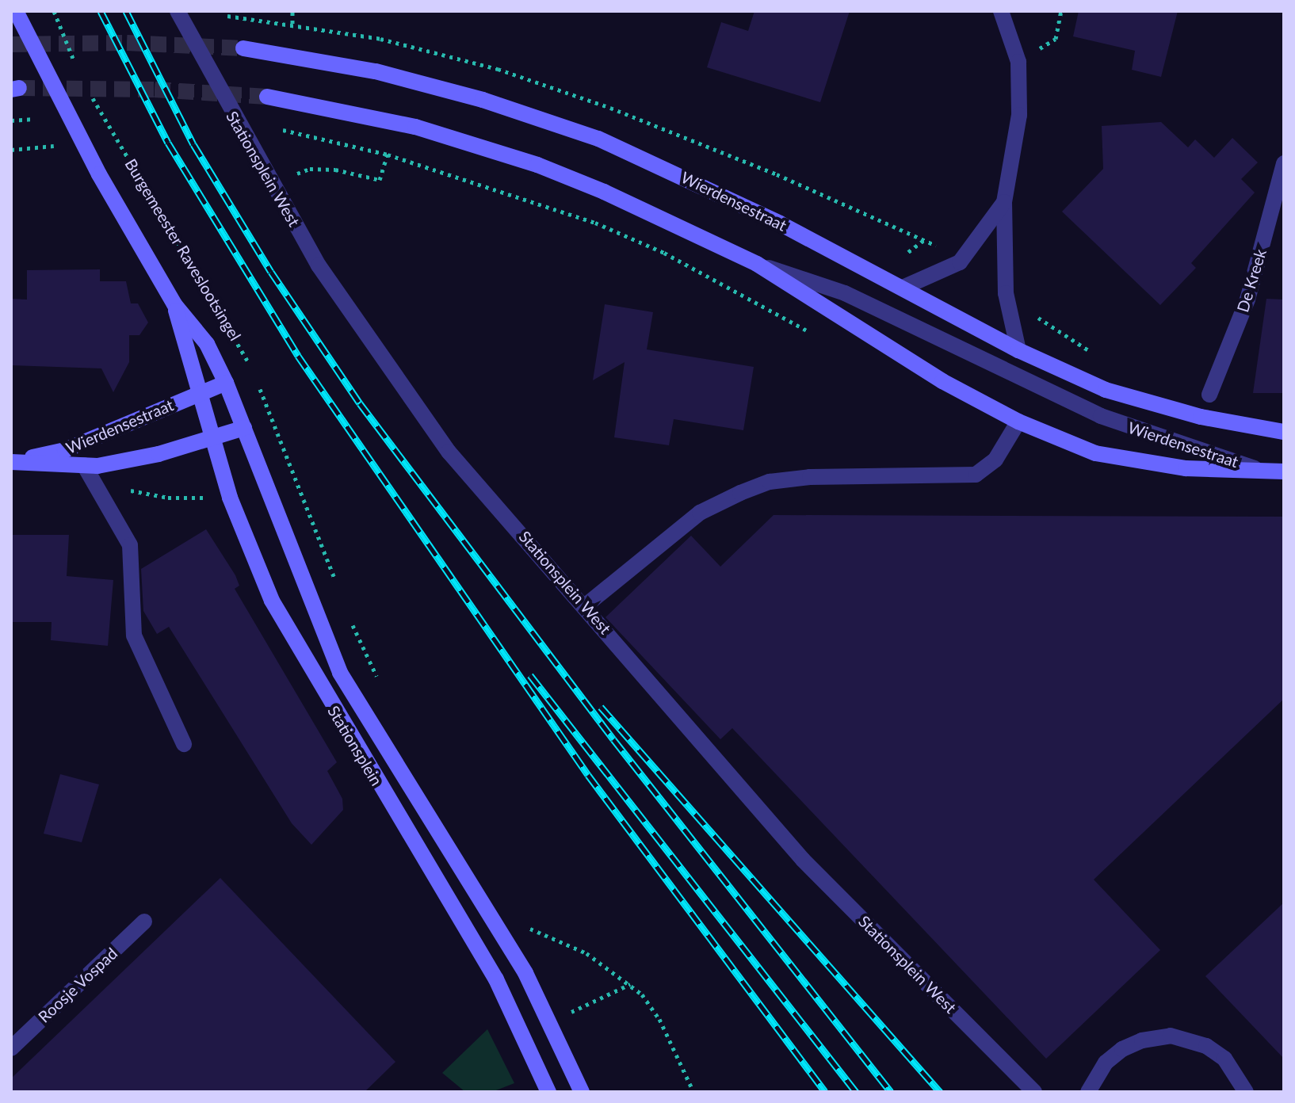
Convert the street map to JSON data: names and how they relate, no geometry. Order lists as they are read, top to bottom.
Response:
{
  "streets": {
    "main road": ["Wierdensestraat", "Burgemeester Raveslootsingel", "Stationsplein"],
    "street": ["Stationsplein West", "De Kreek", "Roosje Vospad"]
  },
  "crossings": [
    ["Wierdensestraat", "Burgemeester Raveslootsingel"],
    ["Wierdensestraat", "Stationsplein"],
    ["Burgemeester Raveslootsingel", "Stationsplein"]
  ]
}
